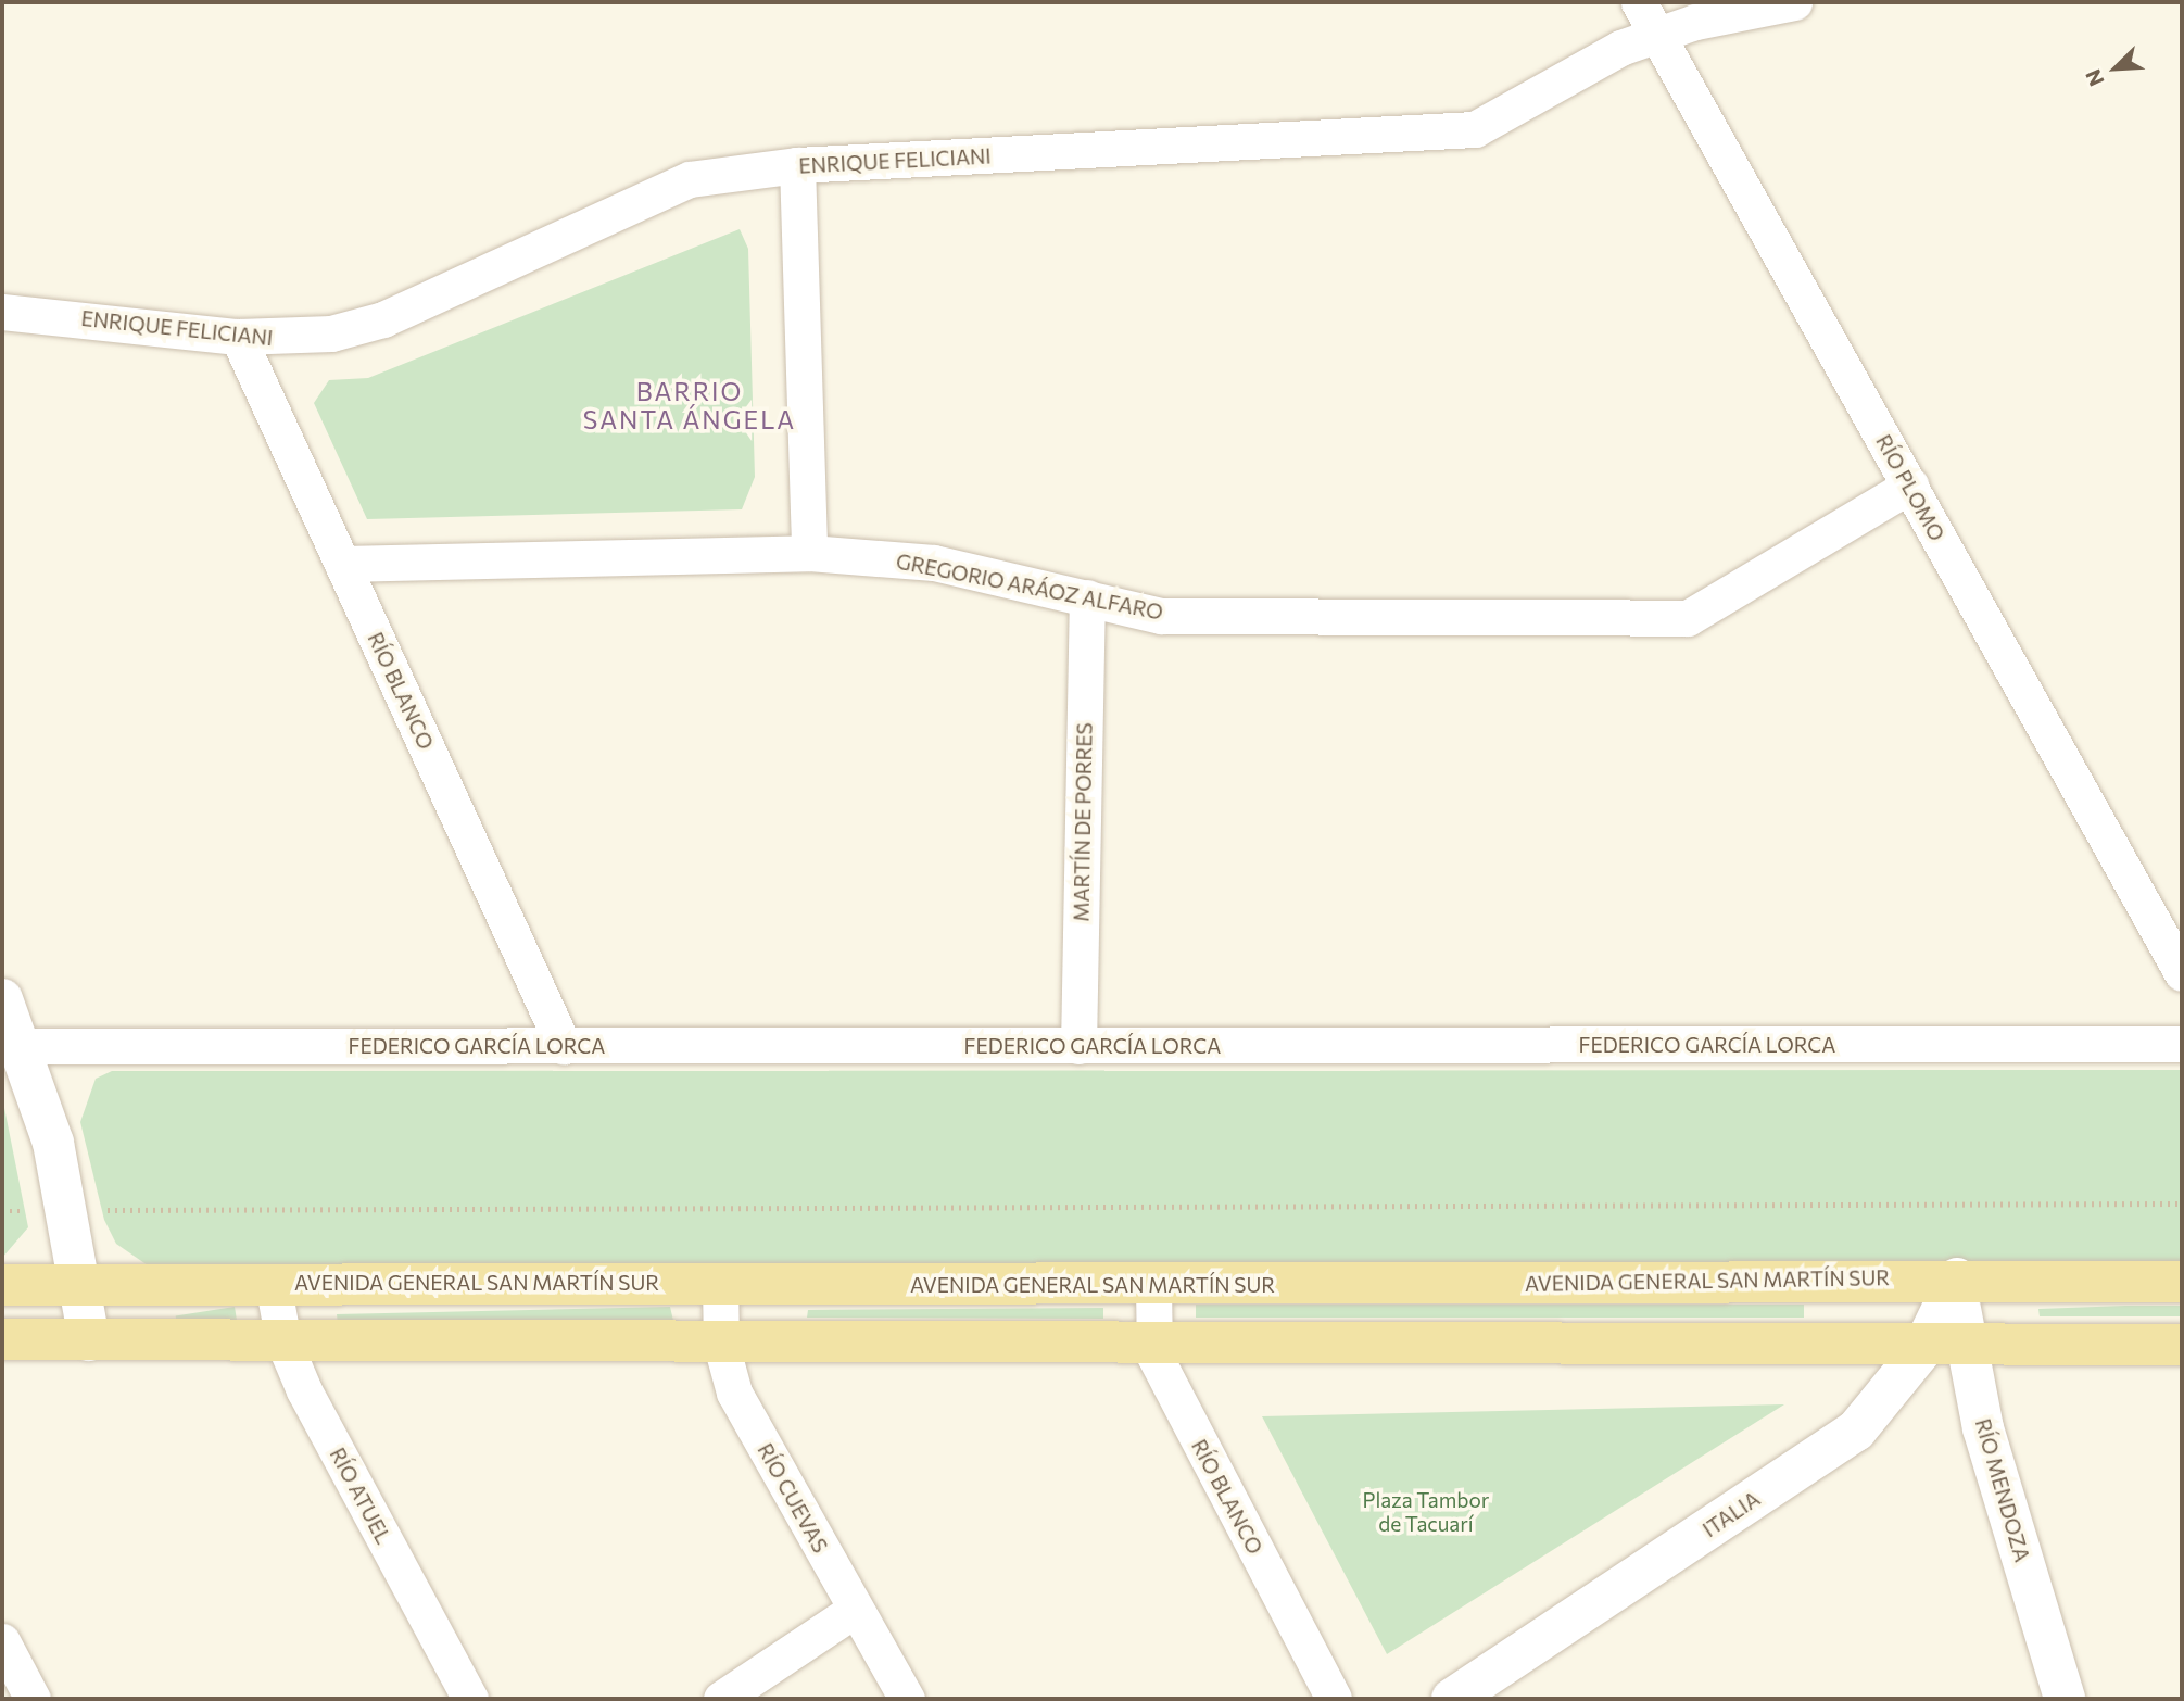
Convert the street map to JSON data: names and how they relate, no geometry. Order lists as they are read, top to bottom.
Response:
{
  "streets": {
    "main road": ["AVENIDA GENERAL SAN MARTÍN SUR"],
    "street": [
      "ENRIQUE FELICIANI",
      "RÍO PLOMO",
      "GREGORIO ARÁOZ ALFARO",
      "RÍO BLANCO",
      "MARTÍN DE PORRES",
      "FEDERICO GARCÍA LORCA",
      "RÍO MENDOZA",
      "RÍO ATUEL",
      "RÍO CUEVAS",
      "ITALIA"
    ]
  },
  "crossings": [
    ["ENRIQUE FELICIANI", "RÍO PLOMO"],
    ["ENRIQUE FELICIANI", "RÍO BLANCO"],
    ["RÍO PLOMO", "GREGORIO ARÁOZ ALFARO"],
    ["GREGORIO ARÁOZ ALFARO", "RÍO BLANCO"],
    ["GREGORIO ARÁOZ ALFARO", "MARTÍN DE PORRES"],
    ["RÍO BLANCO", "FEDERICO GARCÍA LORCA"],
    ["RÍO BLANCO", "AVENIDA GENERAL SAN MARTÍN SUR"],
    ["MARTÍN DE PORRES", "FEDERICO GARCÍA LORCA"],
    ["AVENIDA GENERAL SAN MARTÍN SUR", "RÍO MENDOZA"],
    ["AVENIDA GENERAL SAN MARTÍN SUR", "RÍO ATUEL"],
    ["AVENIDA GENERAL SAN MARTÍN SUR", "RÍO CUEVAS"],
    ["AVENIDA GENERAL SAN MARTÍN SUR", "ITALIA"],
    ["RÍO MENDOZA", "ITALIA"]
  ],
  "districts": ["BARRIO SANTA ÁNGELA"],
  "parks": ["Plaza Tambor de Tacuarí"],
  "north": "bottom left"
}
